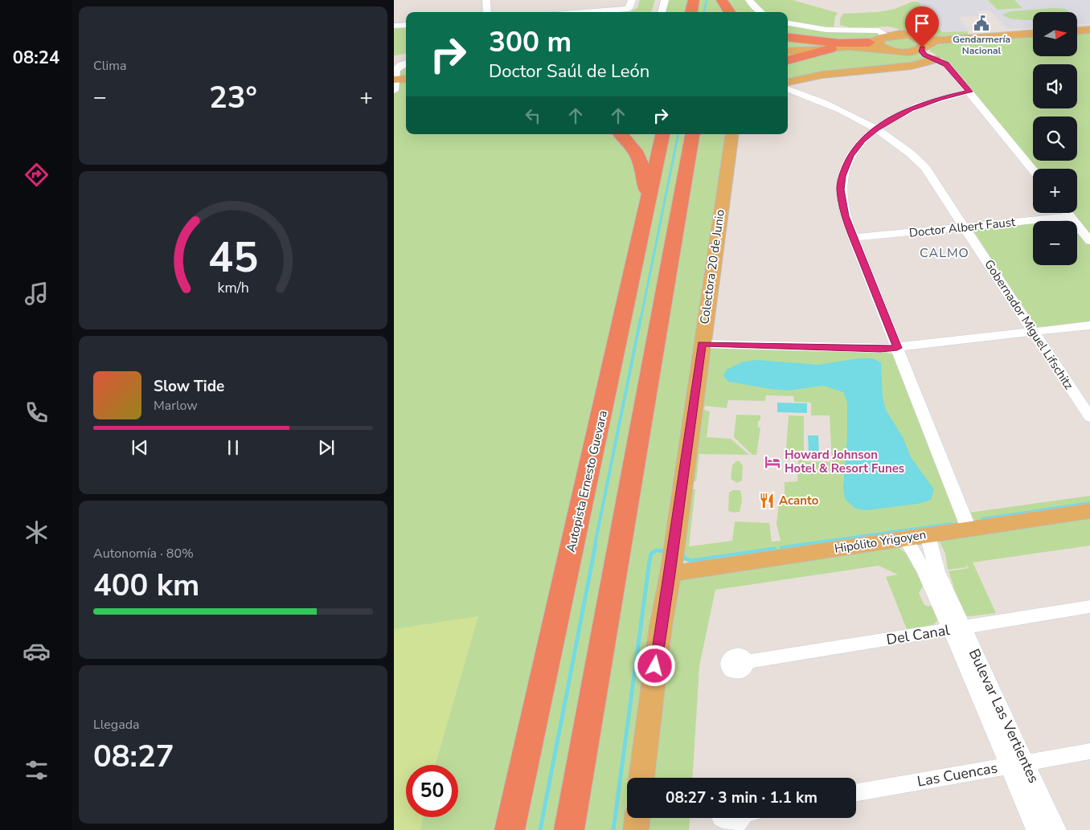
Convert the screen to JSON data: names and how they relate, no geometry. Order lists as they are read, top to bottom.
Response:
{
  "streets": {
    "highway": ["Autopista Ernesto Guevara"],
    "main road": ["Colectora 20 de Junio", "Hipólito Yrigoyen"],
    "street": [
      "Doctor Albert Faust",
      "Gobernador Miguel Lifschitz",
      "Del Canal",
      "Bulevar Las Vertientes",
      "Las Cuencas"
    ]
  },
  "crossings": [
    ["Doctor Albert Faust", "Gobernador Miguel Lifschitz"],
    ["Colectora 20 de Junio", "Hipólito Yrigoyen"],
    ["Hipólito Yrigoyen", "Bulevar Las Vertientes"],
    ["Del Canal", "Bulevar Las Vertientes"],
    ["Bulevar Las Vertientes", "Las Cuencas"]
  ],
  "districts": ["CALMO"],
  "places": {
    "public building": ["Gendarmería Nacional"],
    "hotel": ["Howard Johnson Hotel & Resort Funes"],
    "restaurant": ["Acanto"]
  },
  "north": "right",
  "page": {
    "tabs": "08:24",
    "tile": [
      "Clima",
      ["Autonomía · 80%", "400 km"],
      ["Llegada", "08:27"]
    ],
    "map_buttons": ["+", "−"],
    "turn": ["300 m", "Doctor Saúl de León"],
    "heat": ["−", "23°", "+"],
    "song": ["Slow Tide", "Marlow"],
    "limit": "50",
    "trip": "08:27 · 3 min · 1.1 km",
    "gauge": ["45", "km/h"]
  }
}
